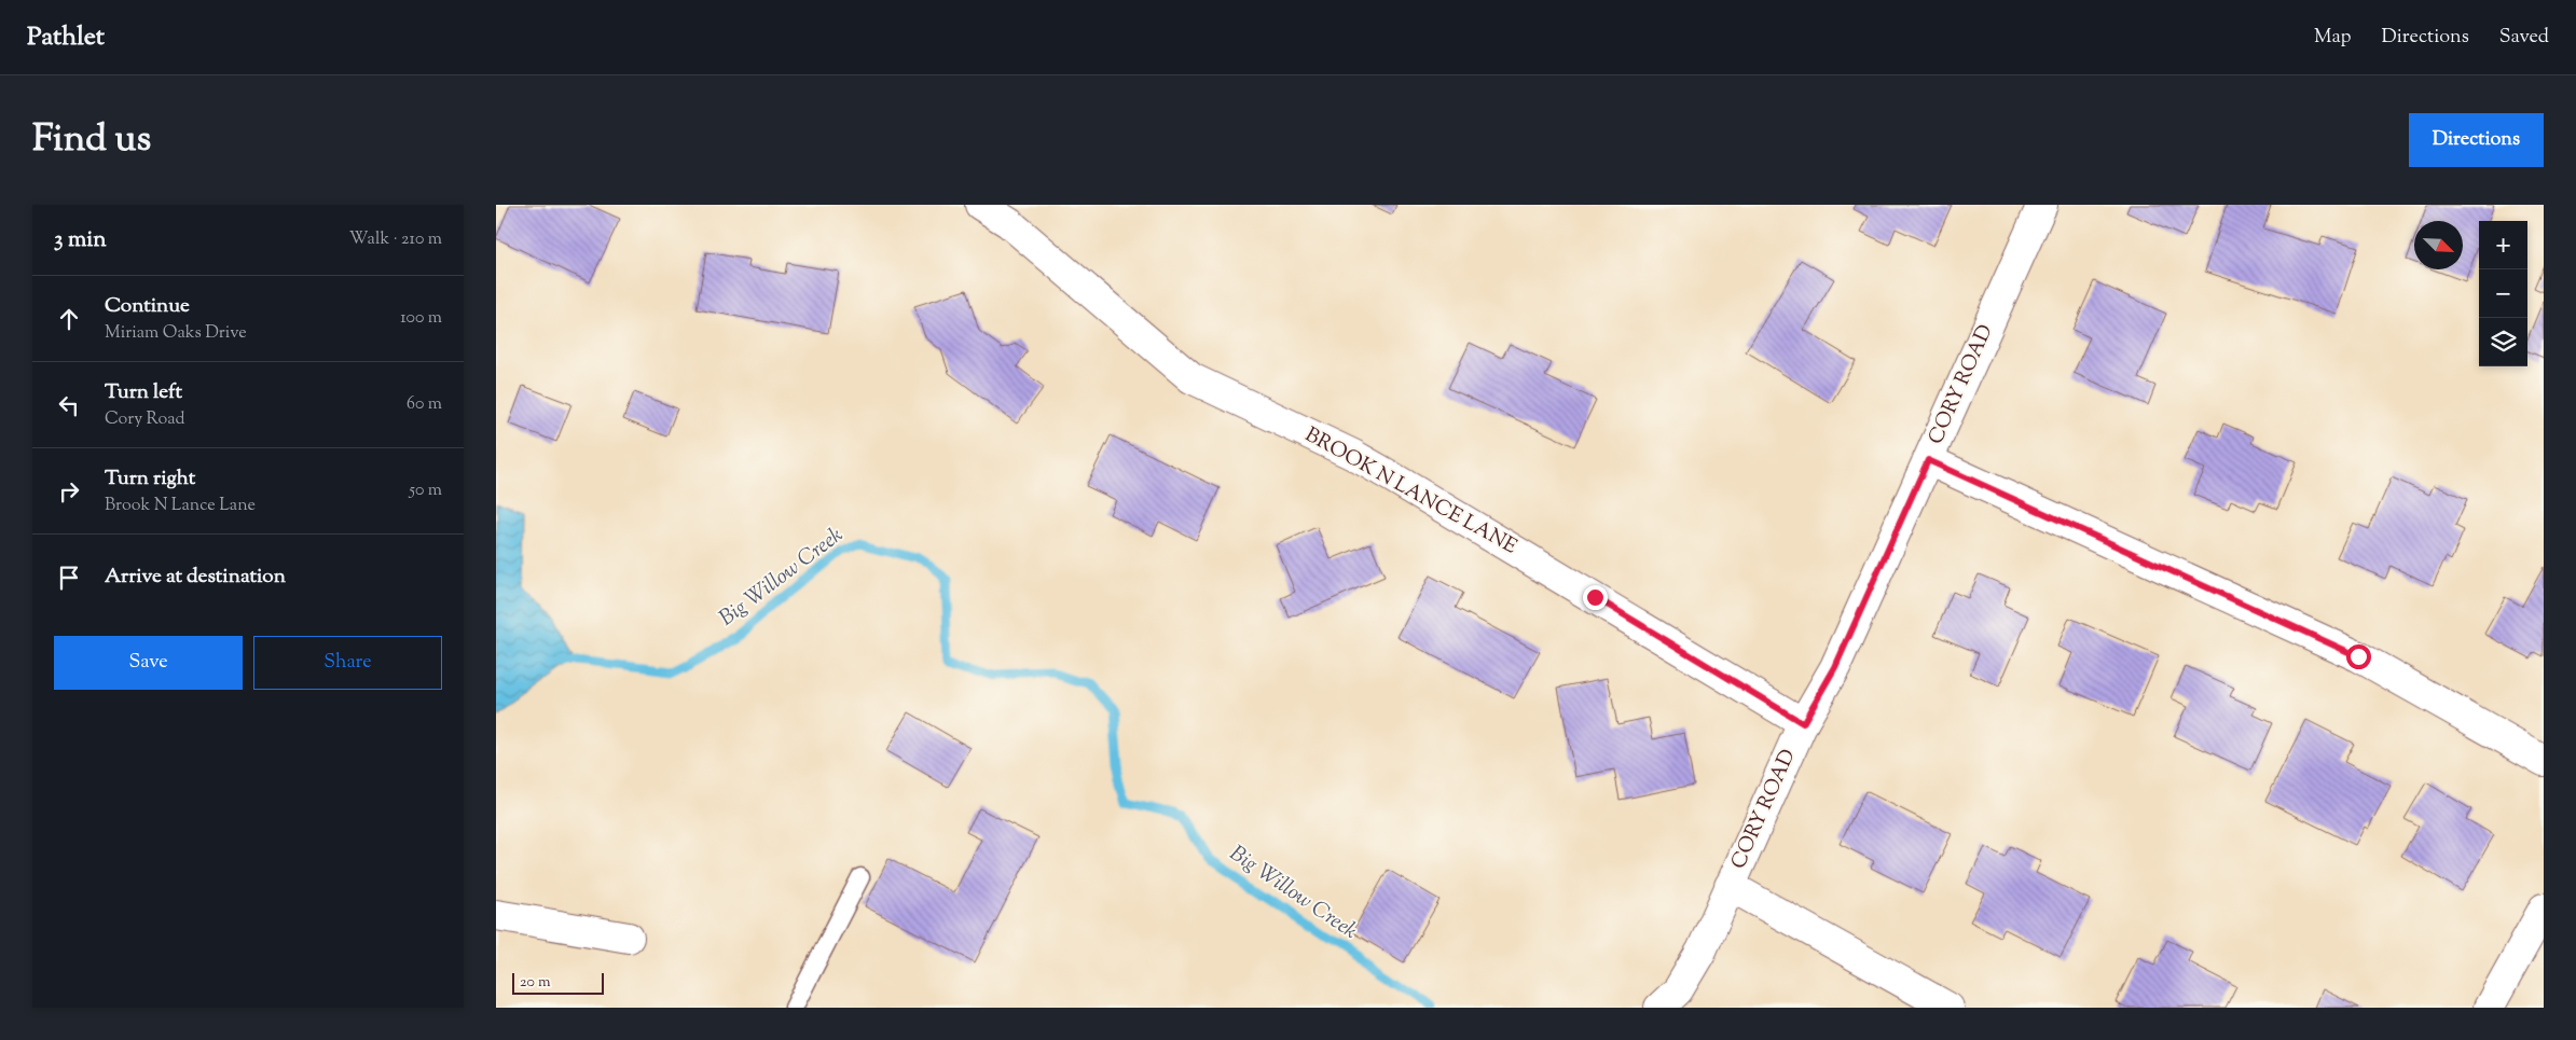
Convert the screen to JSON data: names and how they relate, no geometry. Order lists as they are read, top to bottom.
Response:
{
  "streets": {
    "street": ["CORY ROAD", "BROOK N LANCE LANE"]
  },
  "crossings": [
    ["CORY ROAD", "BROOK N LANCE LANE"]
  ],
  "water": ["Big Willow Creek"],
  "scale_bar": "20 m",
  "north": "bottom right",
  "page": {
    "header": "Pathlet",
    "nav": ["Map", "Directions", "Saved"],
    "title": "Find us",
    "buttons": [
      "Directions",
      ["Save", "Share"]
    ],
    "heading": ["3 min", "Walk · 210 m"],
    "map_buttons": ["+", "−"],
    "list": [
      ["Continue", "Miriam Oaks Drive", "100 m"],
      ["Turn left", "Cory Road", "60 m"],
      ["Turn right", "Brook N Lance Lane", "50 m"],
      "Arrive at destination"
    ],
    "scale": "20 m"
  }
}
